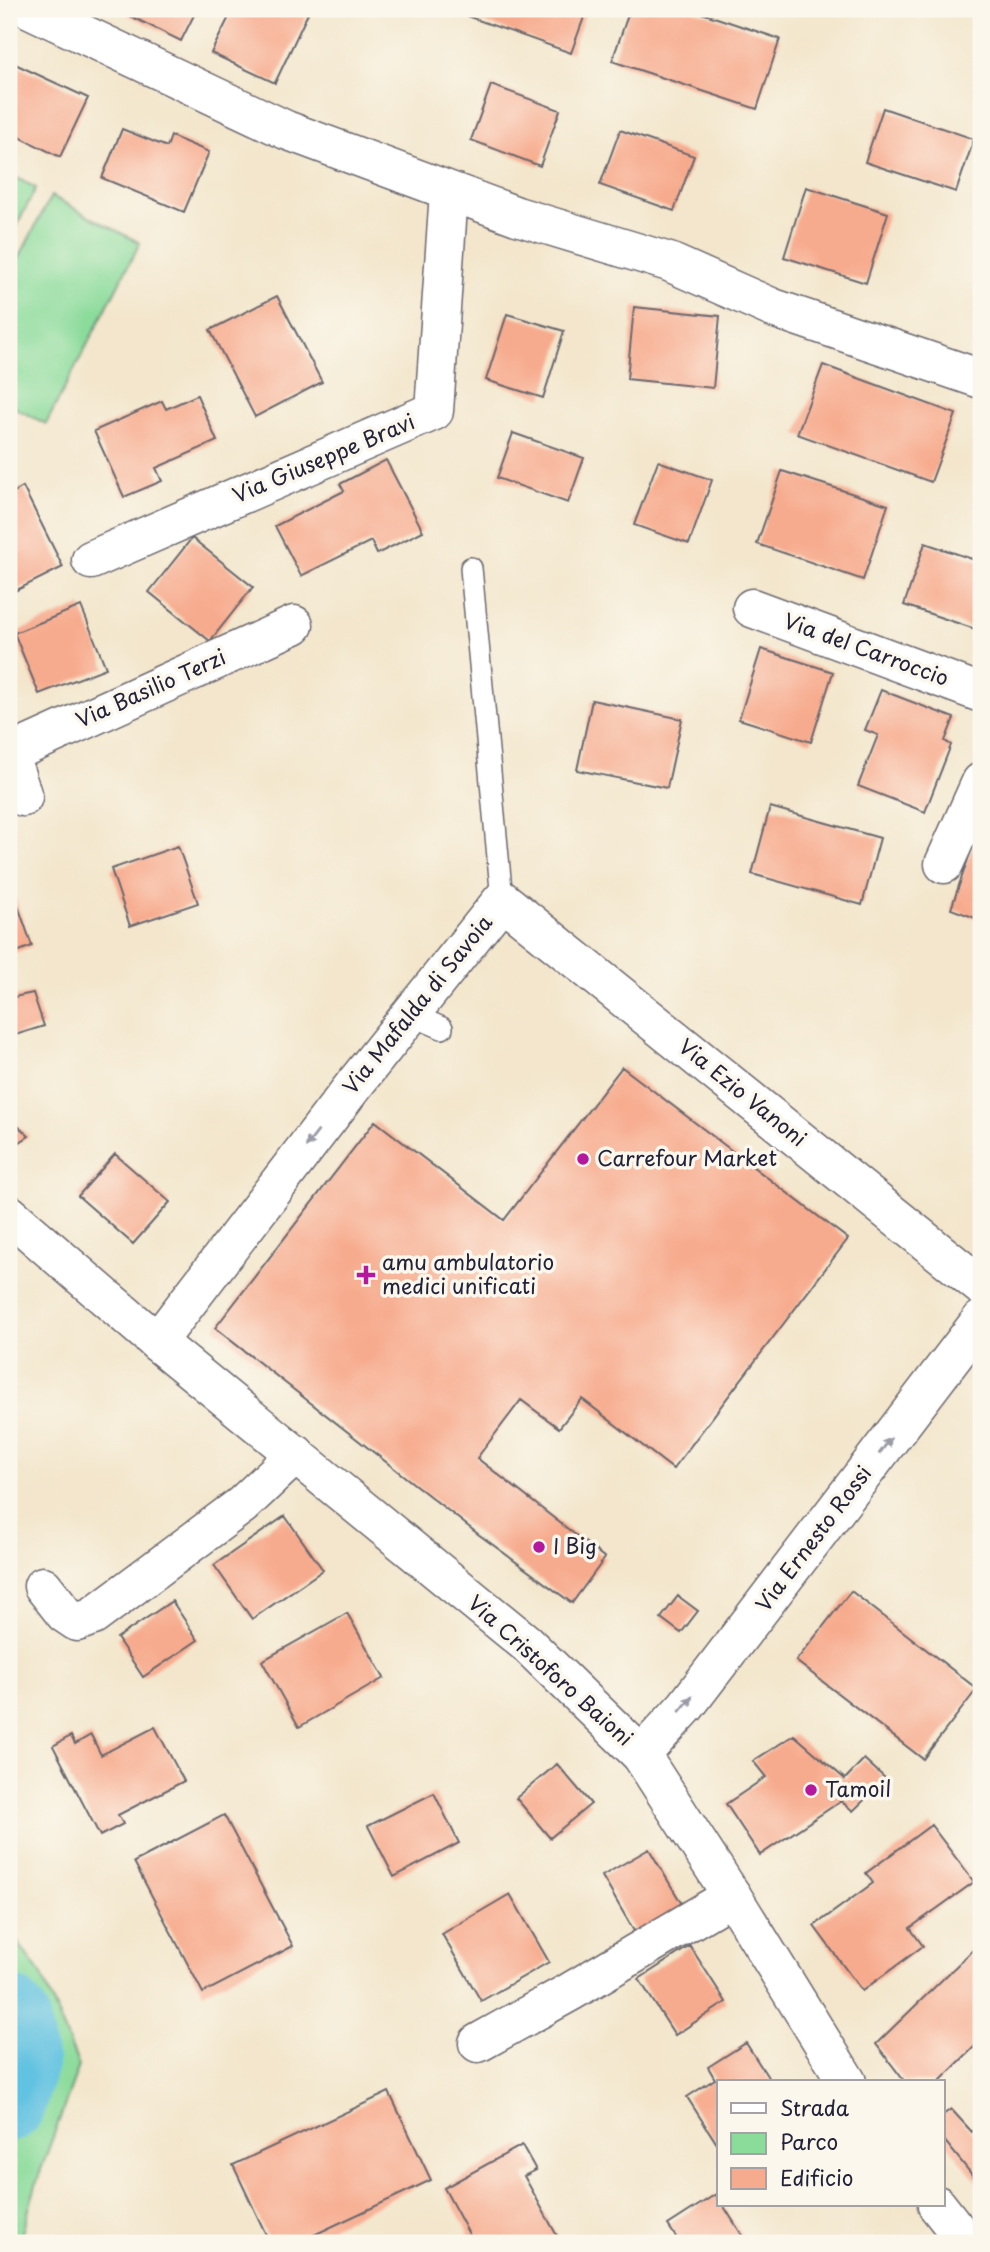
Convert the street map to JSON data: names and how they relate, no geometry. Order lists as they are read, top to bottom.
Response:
{
  "streets": {
    "street": [
      "Via Giuseppe Bravi",
      "Via del Carroccio",
      "Via Basilio Terzi",
      "Via Mafalda di Savoia",
      "Via Ezio Vanoni",
      "Via Ernesto Rossi",
      "Via Cristoforo Baioni"
    ]
  },
  "crossings": [
    ["Via Mafalda di Savoia", "Via Ezio Vanoni"],
    ["Via Mafalda di Savoia", "Via Cristoforo Baioni"],
    ["Via Ernesto Rossi", "Via Cristoforo Baioni"]
  ],
  "one_way": ["Via Mafalda di Savoia", "Via Ernesto Rossi"],
  "places": {
    "other": ["Carrefour Market", "I Big", "Tamoil"],
    "health": ["amu ambulatorio medici unificati"]
  },
  "legend": ["Strada", "Parco", "Edificio"]
}
